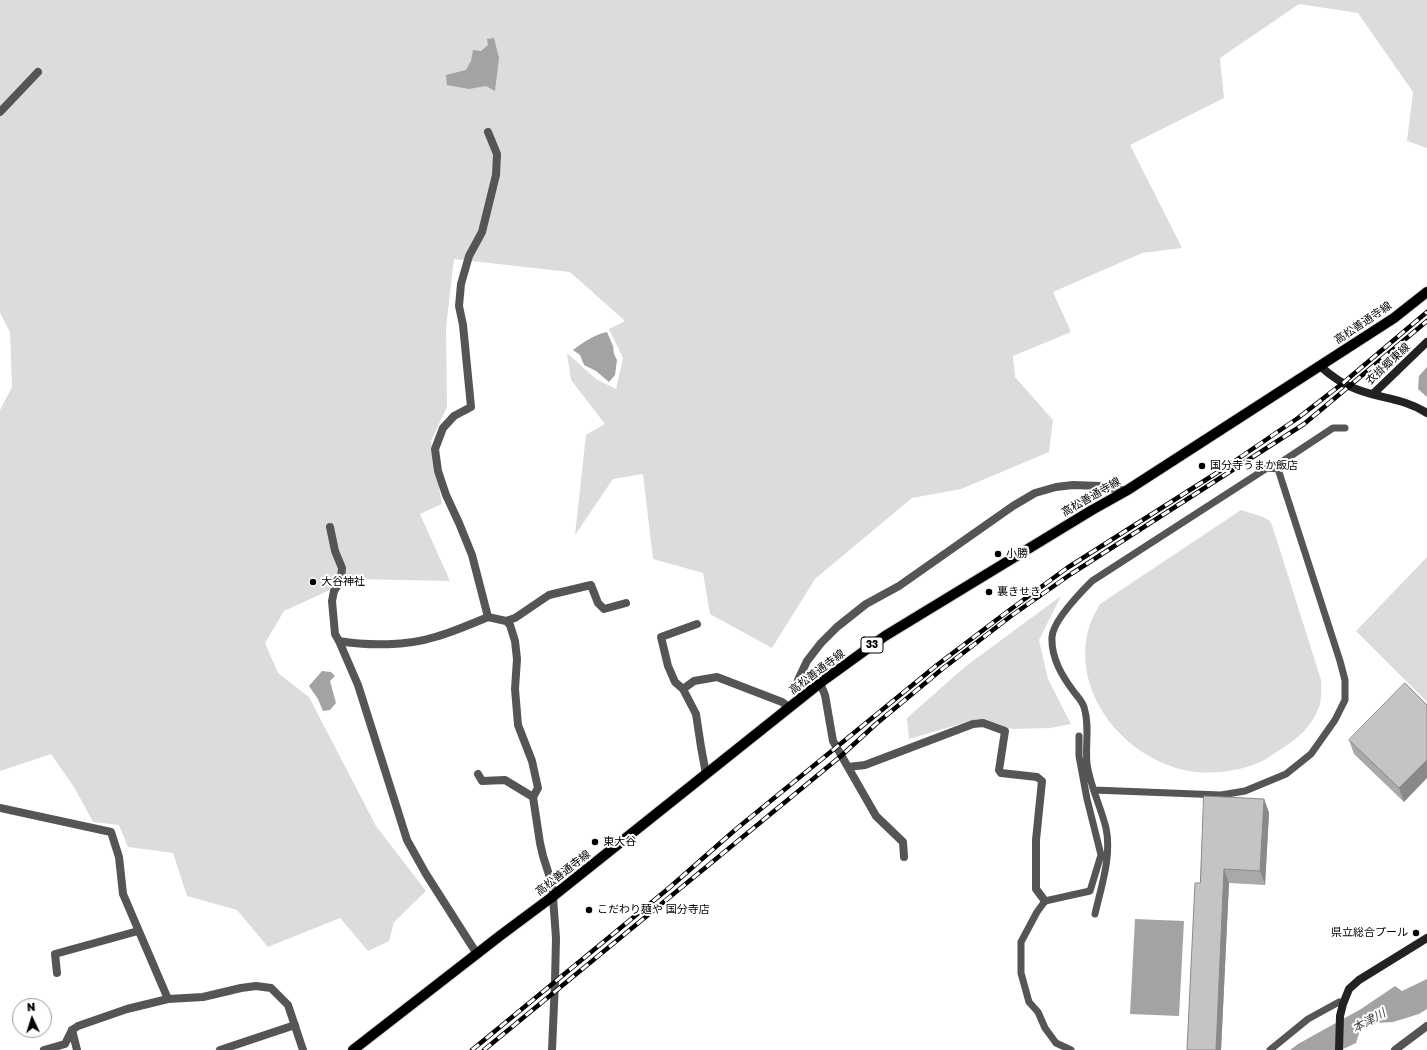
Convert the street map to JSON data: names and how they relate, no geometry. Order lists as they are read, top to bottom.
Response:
{
  "streets": {
    "main road": ["高松善通寺線", "33"],
    "street": ["衣掛郷東線"]
  },
  "crossings": [
    ["高松善通寺線", "衣掛郷東線"]
  ],
  "water": ["本津川"],
  "places": [
    "国分寺うまか飯店",
    "小勝",
    "大谷神社",
    "裏きせき",
    "東大谷",
    "こだわり麺や 国分寺店",
    "県立総合プール"
  ],
  "north": "top"
}
